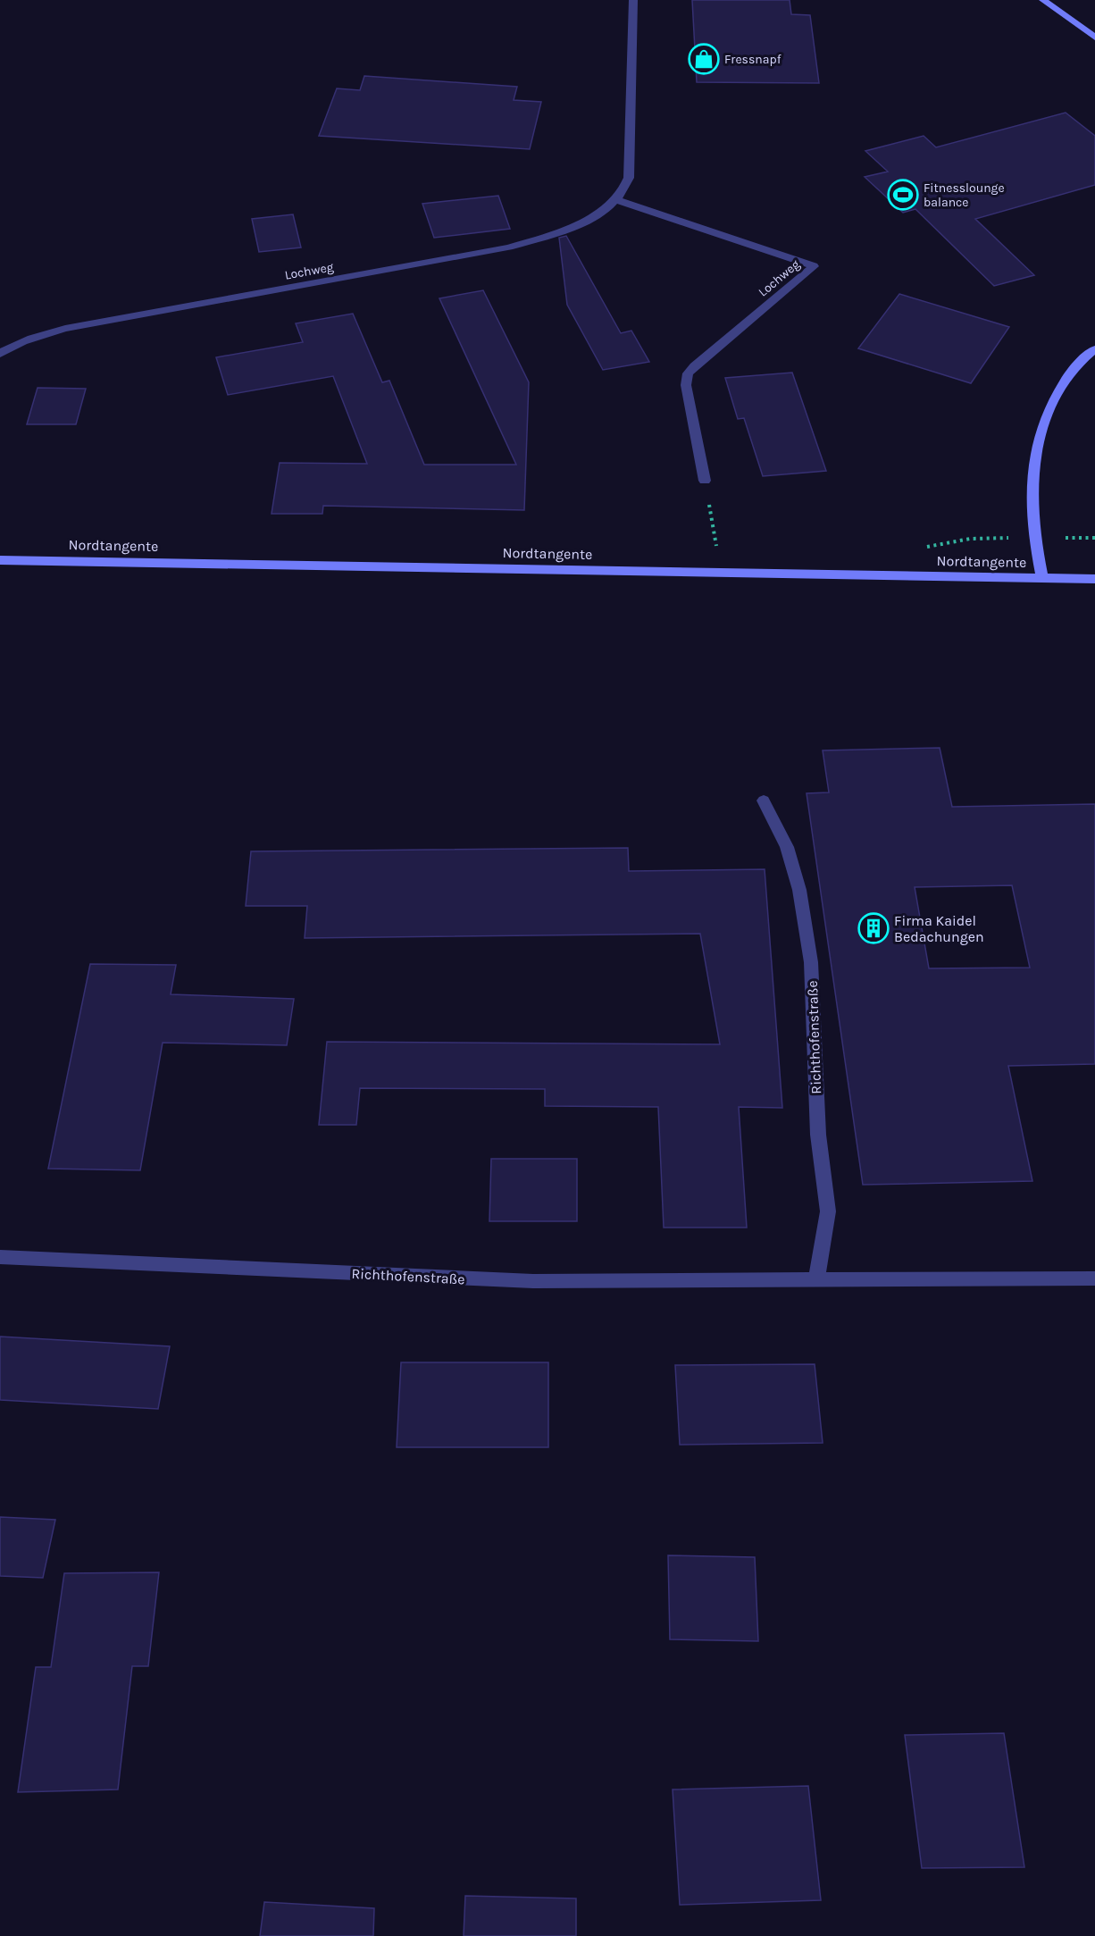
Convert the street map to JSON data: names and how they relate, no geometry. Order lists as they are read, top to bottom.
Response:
{
  "streets": {
    "main road": ["Nordtangente"],
    "street": ["Lochweg", "Richthofenstraße"]
  },
  "places": {
    "shop": ["Fressnapf"],
    "sports": ["Fitnesslounge balance"],
    "building": ["Firma Kaidel Bedachungen"]
  }
}
